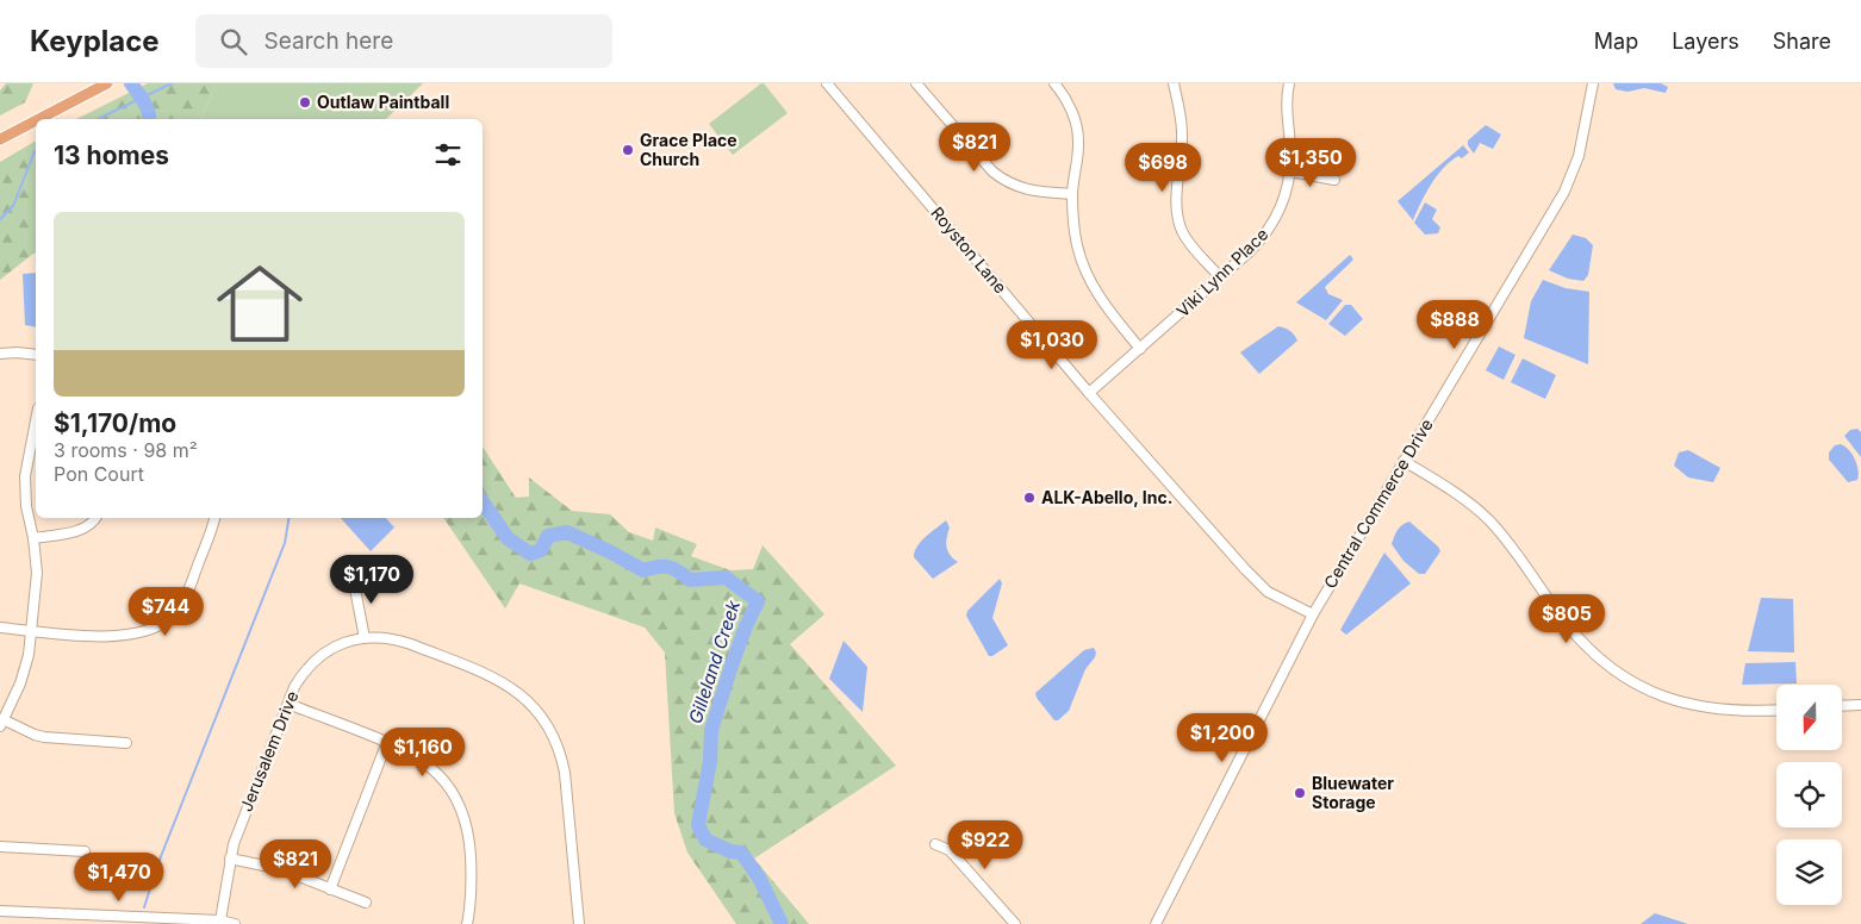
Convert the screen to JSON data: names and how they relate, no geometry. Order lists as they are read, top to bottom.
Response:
{
  "streets": {
    "street": [
      "Royston Lane",
      "Viki Lynn Place",
      "Central Commerce Drive",
      "Jerusalem Drive"
    ]
  },
  "crossings": [
    ["Royston Lane", "Viki Lynn Place"],
    ["Royston Lane", "Central Commerce Drive"]
  ],
  "water": ["Gilleland Creek"],
  "places": [
    "Outlaw Paintball",
    "Grace Place Church",
    "ALK-Abello, Inc.",
    "Bluewater Storage"
  ],
  "north": "bottom",
  "page": {
    "header": "Keyplace",
    "search": "Search here",
    "nav": ["Map", "Layers", "Share"],
    "heading": "13 homes",
    "price": [
      "$821",
      "$1,350",
      "$698",
      "$888",
      "$1,030",
      "$1,170",
      "$744",
      "$805",
      "$1,200",
      "$1,160",
      "$922",
      "$821",
      "$1,470"
    ],
    "list": [
      {
        "name": "$1,170/mo",
        "note": "3 rooms · 98 m² · Pon Court"
      }
    ]
  }
}
